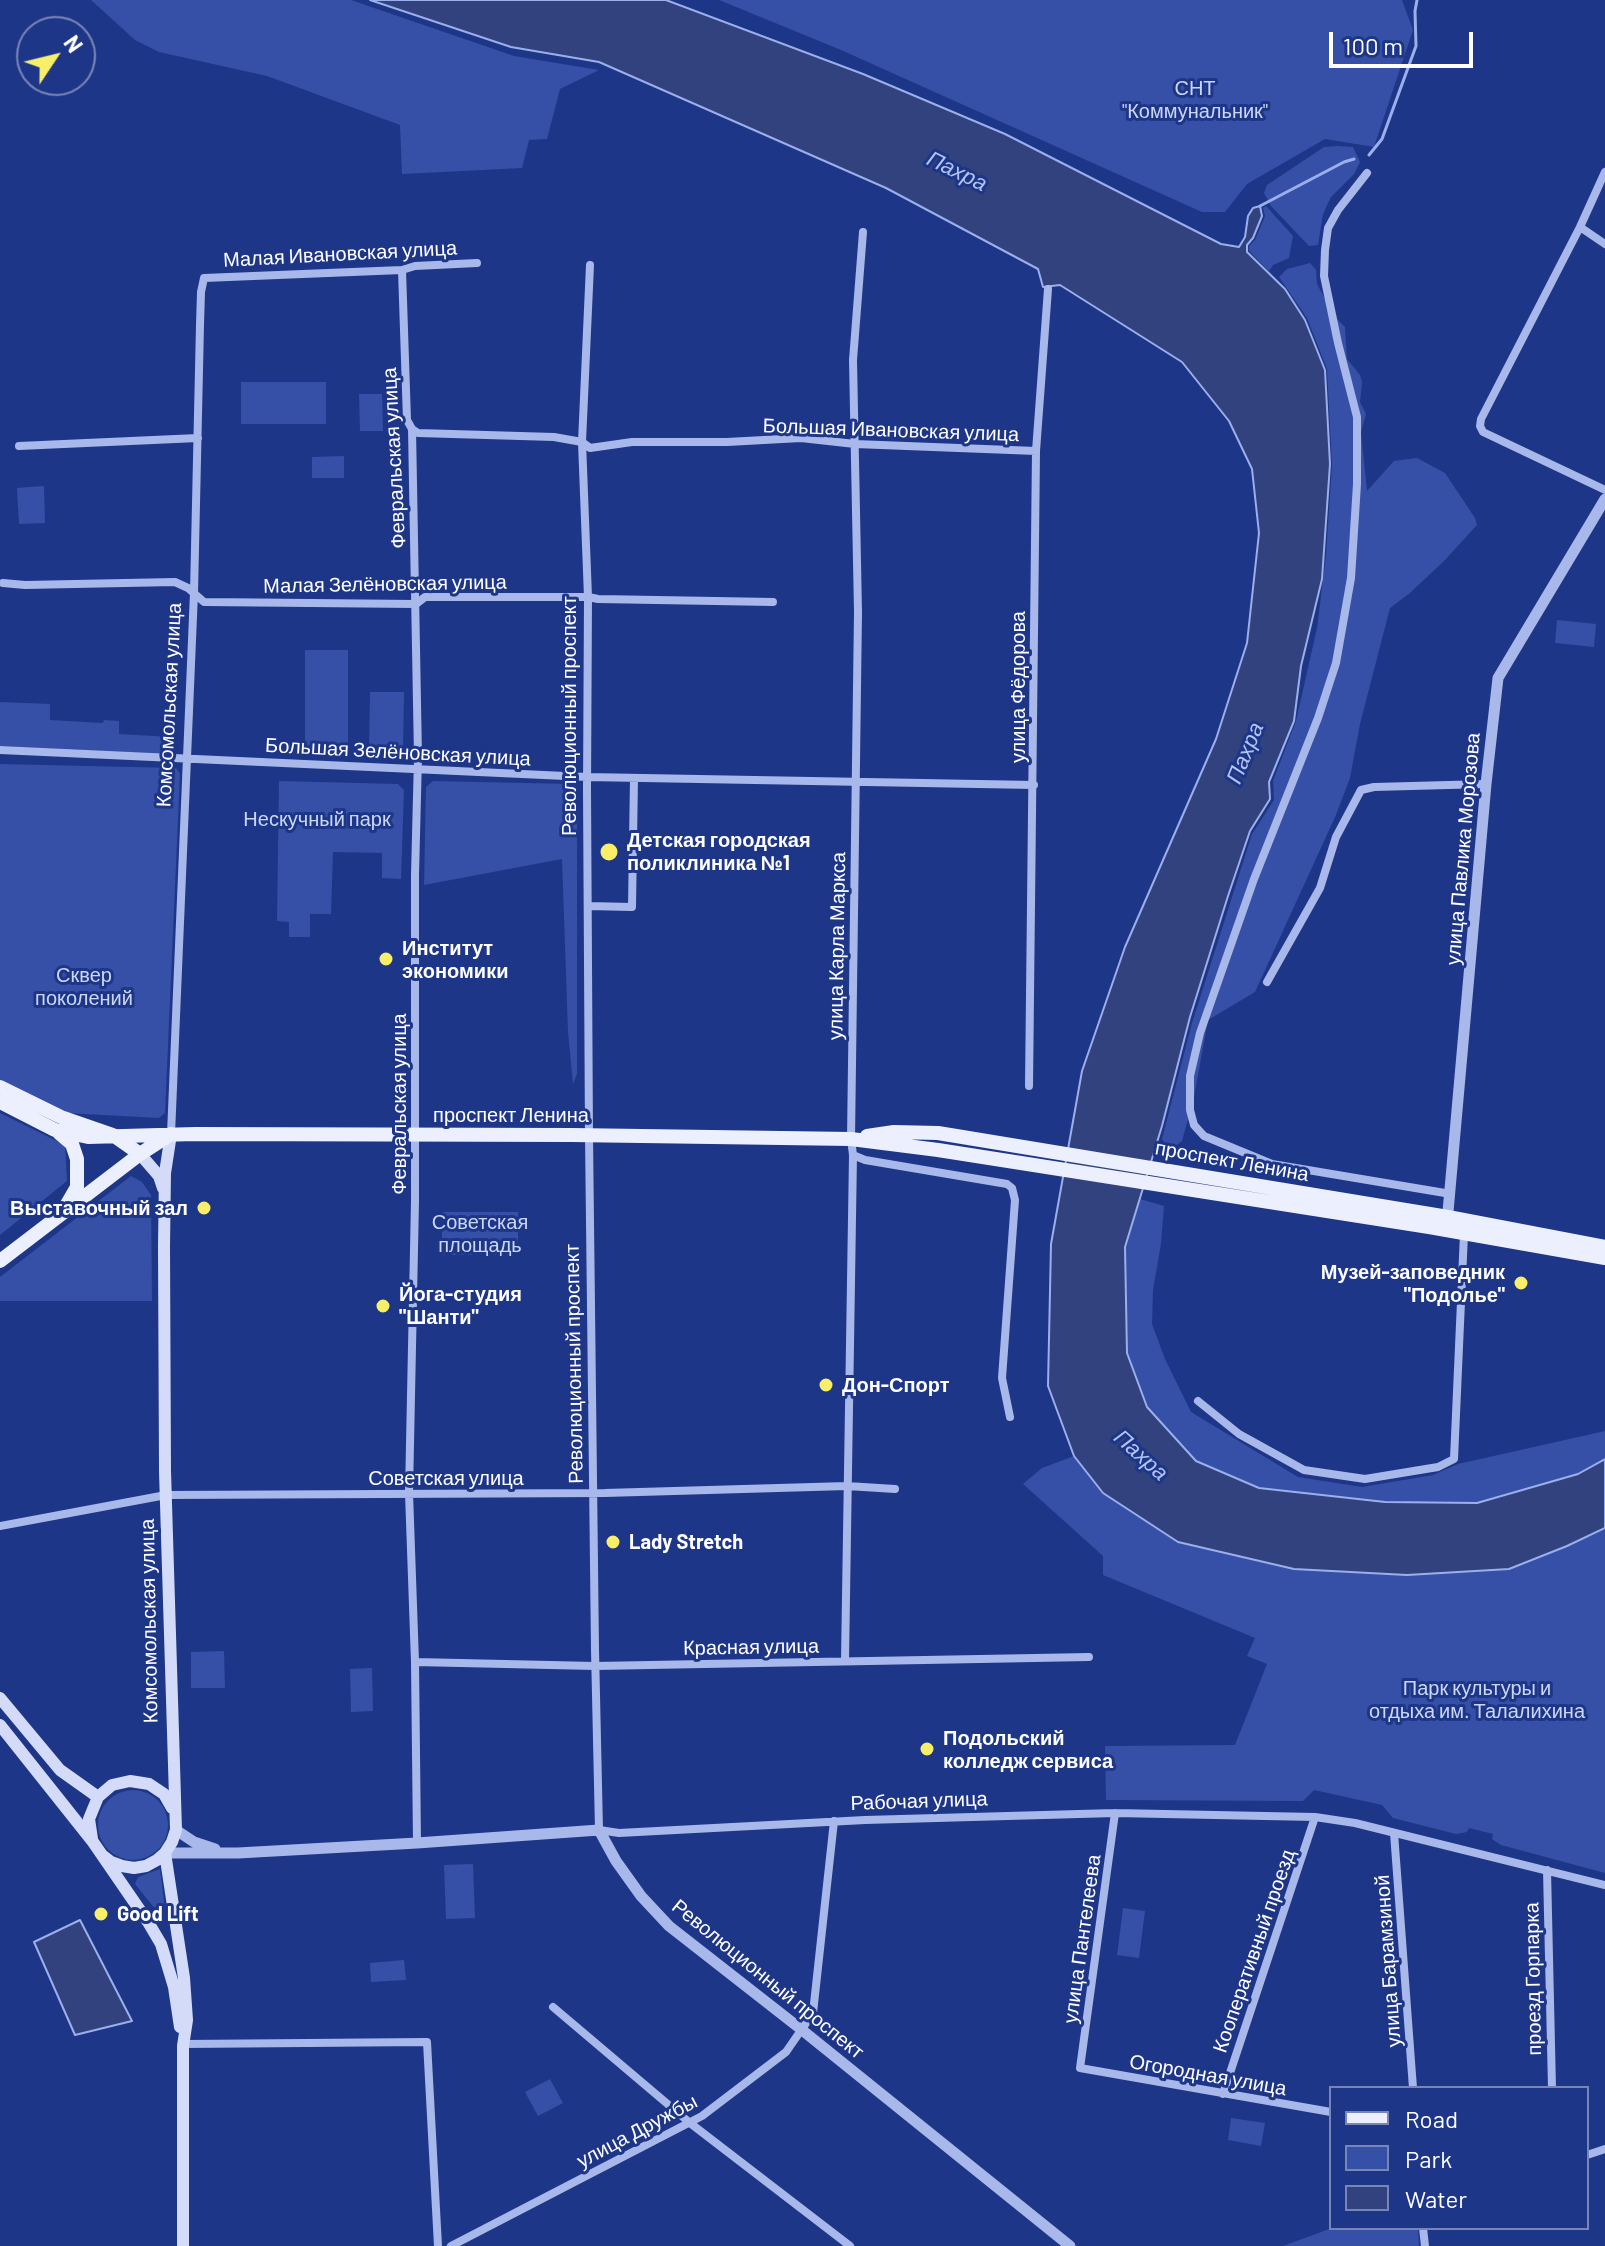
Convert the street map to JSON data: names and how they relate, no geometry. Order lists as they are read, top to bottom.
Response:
{
  "streets": {
    "main road": ["Комсомольская улица", "проспект Ленина"],
    "street": [
      "Малая Ивановская улица",
      "Большая Ивановская улица",
      "Февральская улица",
      "Малая Зелёновская улица",
      "улица Фёдорова",
      "Революционный проспект",
      "Большая Зелёновская улица",
      "улица Павлика Морозова",
      "улица Карла Маркса",
      "Советская улица",
      "Красная улица",
      "Рабочая улица",
      "улица Пантелеева",
      "Кооперативный проезд",
      "улица Барамзиной",
      "проезд Горпарка",
      "Огородная улица",
      "улица Дружбы"
    ]
  },
  "crossings": [
    ["Малая Ивановская улица", "Февральская улица"],
    ["Малая Ивановская улица", "Комсомольская улица"],
    ["Большая Ивановская улица", "Февральская улица"],
    ["Большая Ивановская улица", "улица Фёдорова"],
    ["Большая Ивановская улица", "Революционный проспект"],
    ["Большая Ивановская улица", "улица Карла Маркса"],
    ["Февральская улица", "Малая Зелёновская улица"],
    ["Февральская улица", "Большая Зелёновская улица"],
    ["Февральская улица", "проспект Ленина"],
    ["Февральская улица", "Советская улица"],
    ["Февральская улица", "Красная улица"],
    ["Февральская улица", "Рабочая улица"],
    ["Малая Зелёновская улица", "Комсомольская улица"],
    ["Малая Зелёновская улица", "Революционный проспект"],
    ["улица Фёдорова", "Большая Зелёновская улица"],
    ["Комсомольская улица", "Большая Зелёновская улица"],
    ["Комсомольская улица", "проспект Ленина"],
    ["Комсомольская улица", "Советская улица"],
    ["Комсомольская улица", "Рабочая улица"],
    ["Революционный проспект", "Большая Зелёновская улица"],
    ["Революционный проспект", "проспект Ленина"],
    ["Революционный проспект", "Советская улица"],
    ["Революционный проспект", "Красная улица"],
    ["Революционный проспект", "Рабочая улица"],
    ["Революционный проспект", "улица Дружбы"],
    ["Большая Зелёновская улица", "улица Карла Маркса"],
    ["улица Павлика Морозова", "проспект Ленина"],
    ["улица Карла Маркса", "проспект Ленина"],
    ["улица Карла Маркса", "Советская улица"],
    ["улица Карла Маркса", "Красная улица"],
    ["Рабочая улица", "улица Пантелеева"],
    ["Рабочая улица", "Кооперативный проезд"],
    ["Рабочая улица", "улица Барамзиной"],
    ["Рабочая улица", "проезд Горпарка"],
    ["Рабочая улица", "улица Дружбы"],
    ["улица Пантелеева", "Огородная улица"],
    ["Кооперативный проезд", "Огородная улица"]
  ],
  "water": ["Пахра"],
  "parks": [
    "СНТ \"Коммунальник\"",
    "Нескучный парк",
    "Сквер поколений",
    "Советская площадь",
    "Парк культуры и отдыха им. Талалихина"
  ],
  "places": [
    "Детская городская поликлиника №1",
    "Институт экономики",
    "Выставочный зал",
    "Музей-заповедник \"Подолье\"",
    "Йога-студия \"Шанти\"",
    "Дон-Спорт",
    "Lady Stretch",
    "Подольский колледж сервиса",
    "Good Lift"
  ],
  "legend": ["Road", "Park", "Water"],
  "scale_bar": "100 m",
  "north": "top right"
}
